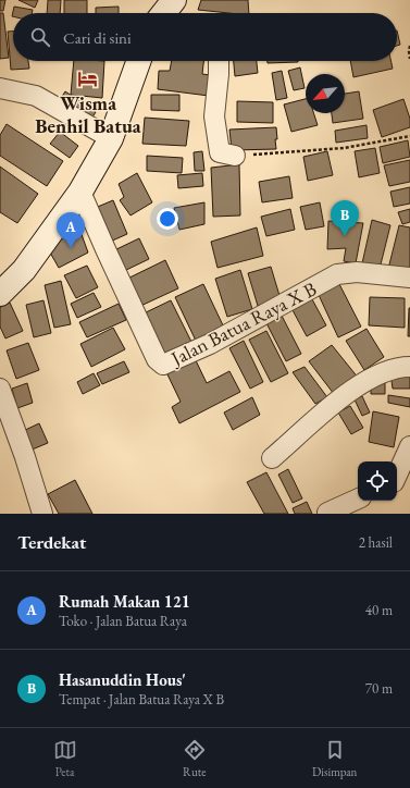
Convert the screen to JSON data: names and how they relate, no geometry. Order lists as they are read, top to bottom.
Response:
{
  "streets": {
    "street": ["Jalan Batua Raya X B"]
  },
  "places": {
    "hotel": ["Wisma Benhil Batua"]
  },
  "north": "bottom left",
  "page": {
    "search": "Cari di sini",
    "pins": ["B", "A"],
    "heading": ["Terdekat", "2 hasil"],
    "list": [
      {
        "mark": "A",
        "name": "Rumah Makan 121",
        "note": "Toko · Jalan Batua Raya",
        "value": "40 m"
      },
      {
        "mark": "B",
        "name": "Hasanuddin Hous'",
        "note": "Tempat · Jalan Batua Raya X B",
        "value": "70 m"
      }
    ],
    "nav": ["Peta", "Rute", "Disimpan"]
  }
}
